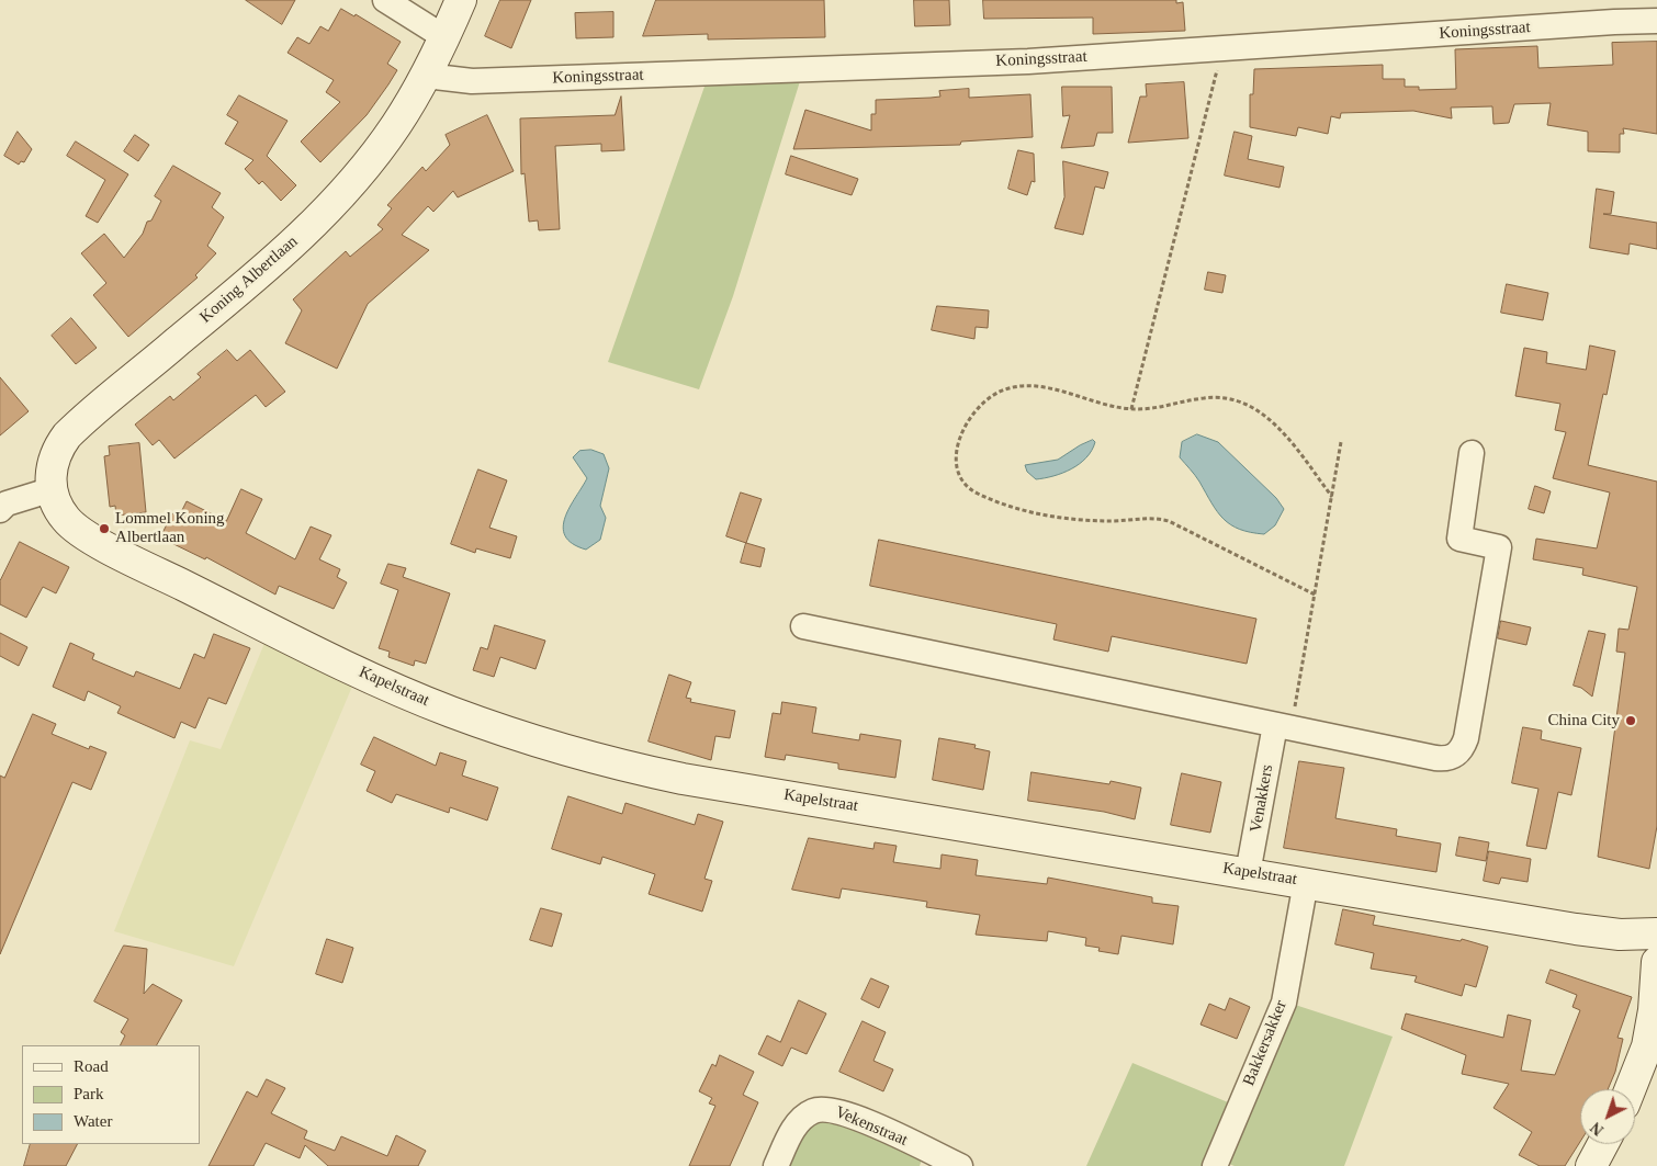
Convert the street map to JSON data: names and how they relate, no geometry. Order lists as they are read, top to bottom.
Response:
{
  "streets": {
    "main road": ["Koning Albertlaan", "Kapelstraat"],
    "street": [
      "Koningsstraat",
      "Venakkers",
      "Bakkersakker",
      "Vekenstraat"
    ]
  },
  "crossings": [
    ["Koningsstraat", "Koning Albertlaan"],
    ["Koning Albertlaan", "Kapelstraat"],
    ["Kapelstraat", "Venakkers"],
    ["Kapelstraat", "Bakkersakker"]
  ],
  "places": ["Lommel Koning Albertlaan", "China City"],
  "legend": ["Road", "Park", "Water"],
  "north": "bottom left"
}
